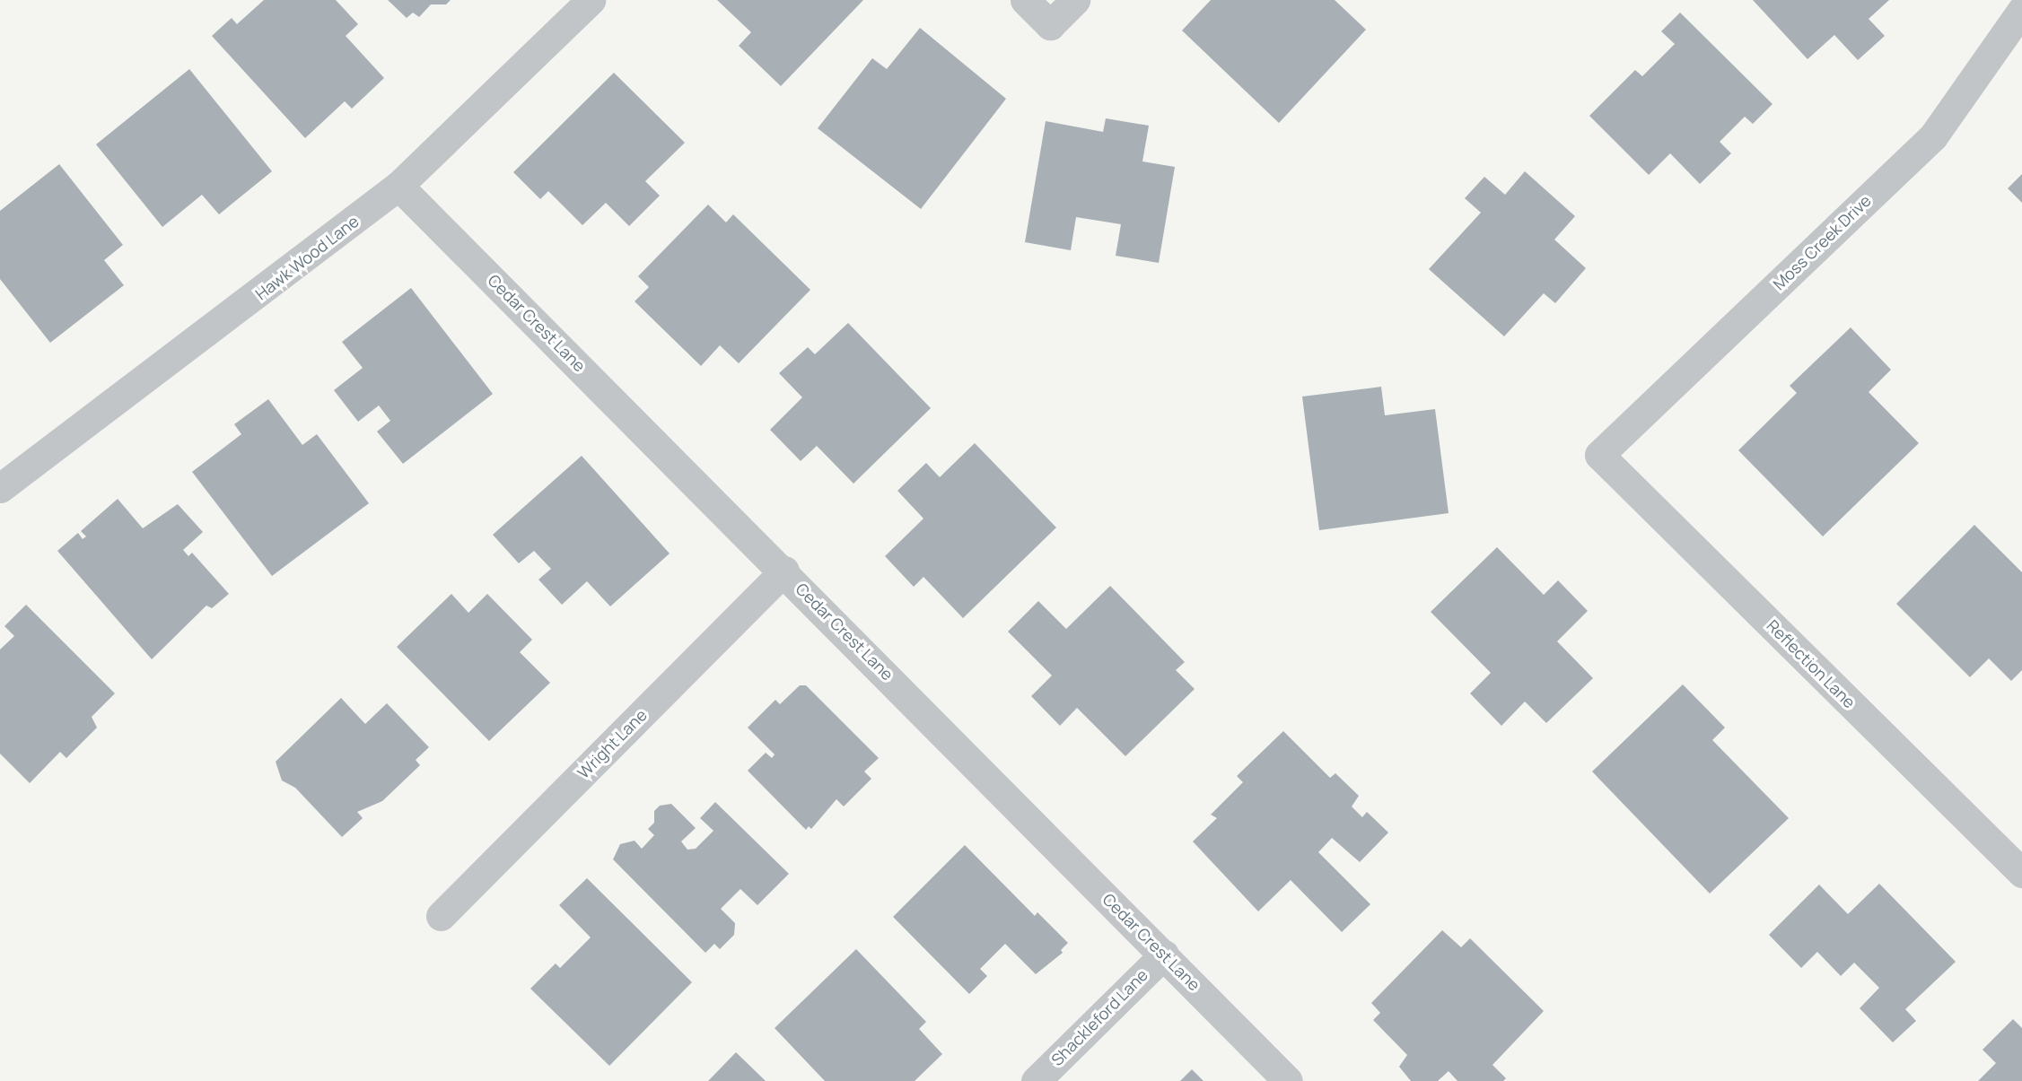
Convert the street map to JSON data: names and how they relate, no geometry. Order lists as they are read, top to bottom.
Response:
{
  "streets": {
    "street": [
      "Moss Creek Drive",
      "Hawk Wood Lane",
      "Cedar Crest Lane",
      "Reflection Lane",
      "Wright Lane",
      "Shackleford Lane"
    ]
  },
  "crossings": [
    ["Moss Creek Drive", "Reflection Lane"],
    ["Hawk Wood Lane", "Cedar Crest Lane"],
    ["Cedar Crest Lane", "Wright Lane"],
    ["Cedar Crest Lane", "Shackleford Lane"]
  ]
}
